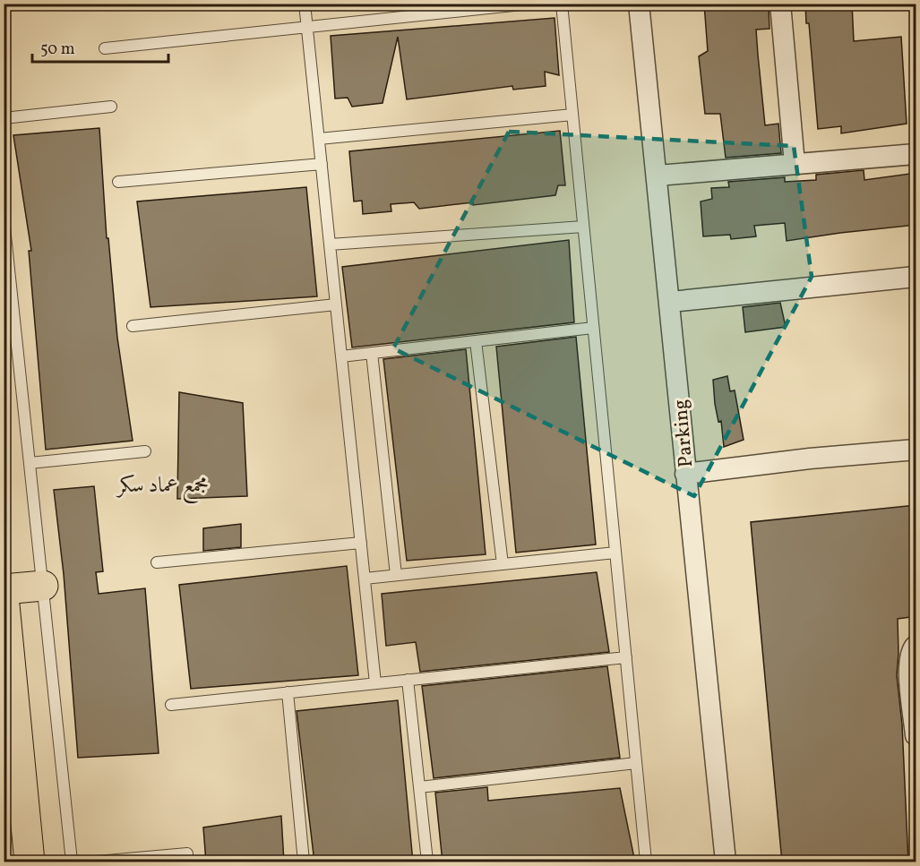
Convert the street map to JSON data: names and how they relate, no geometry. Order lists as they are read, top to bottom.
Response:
{
  "streets": {
    "street": ["Parking"]
  },
  "districts": ["مجمع عماد سكر"],
  "scale_bar": "50 m"
}
